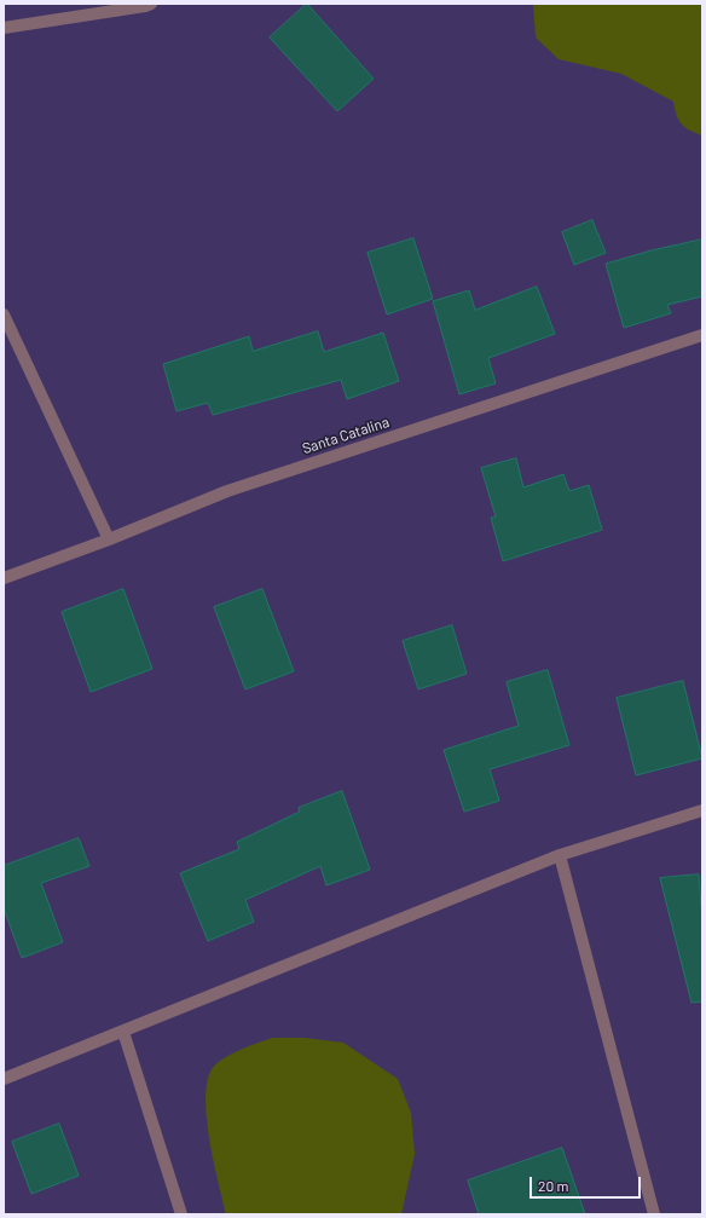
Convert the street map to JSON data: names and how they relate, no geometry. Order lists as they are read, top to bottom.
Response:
{
  "streets": {
    "street": ["Santa Catalina"]
  },
  "scale_bar": "20 m"
}
